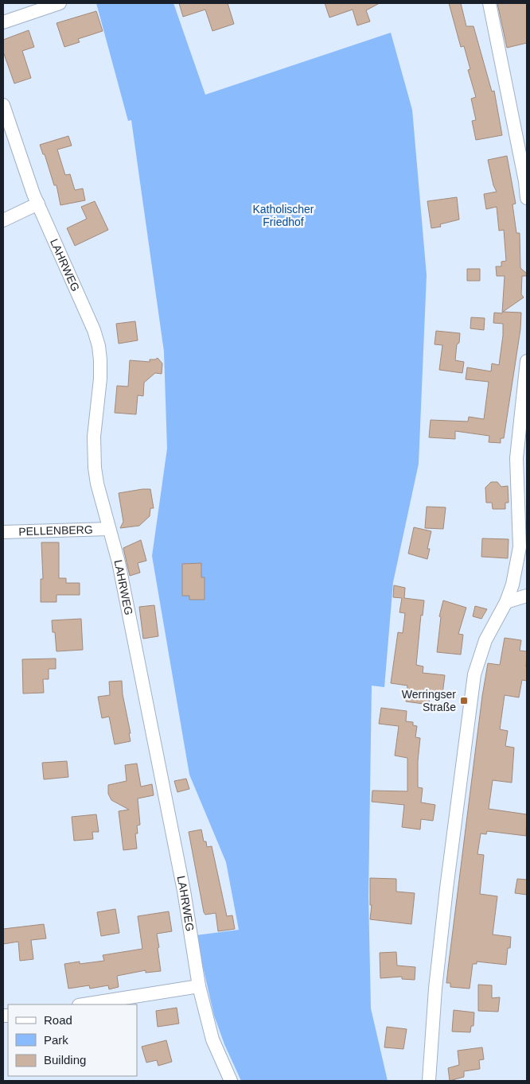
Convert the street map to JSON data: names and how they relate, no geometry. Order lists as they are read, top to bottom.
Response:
{
  "streets": {
    "street": ["LAHRWEG", "PELLENBERG"]
  },
  "crossings": [
    ["LAHRWEG", "PELLENBERG"]
  ],
  "parks": ["Katholischer Friedhof"],
  "places": {
    "transit": ["Werringser Straße"]
  },
  "legend": ["Road", "Park", "Building"]
}
